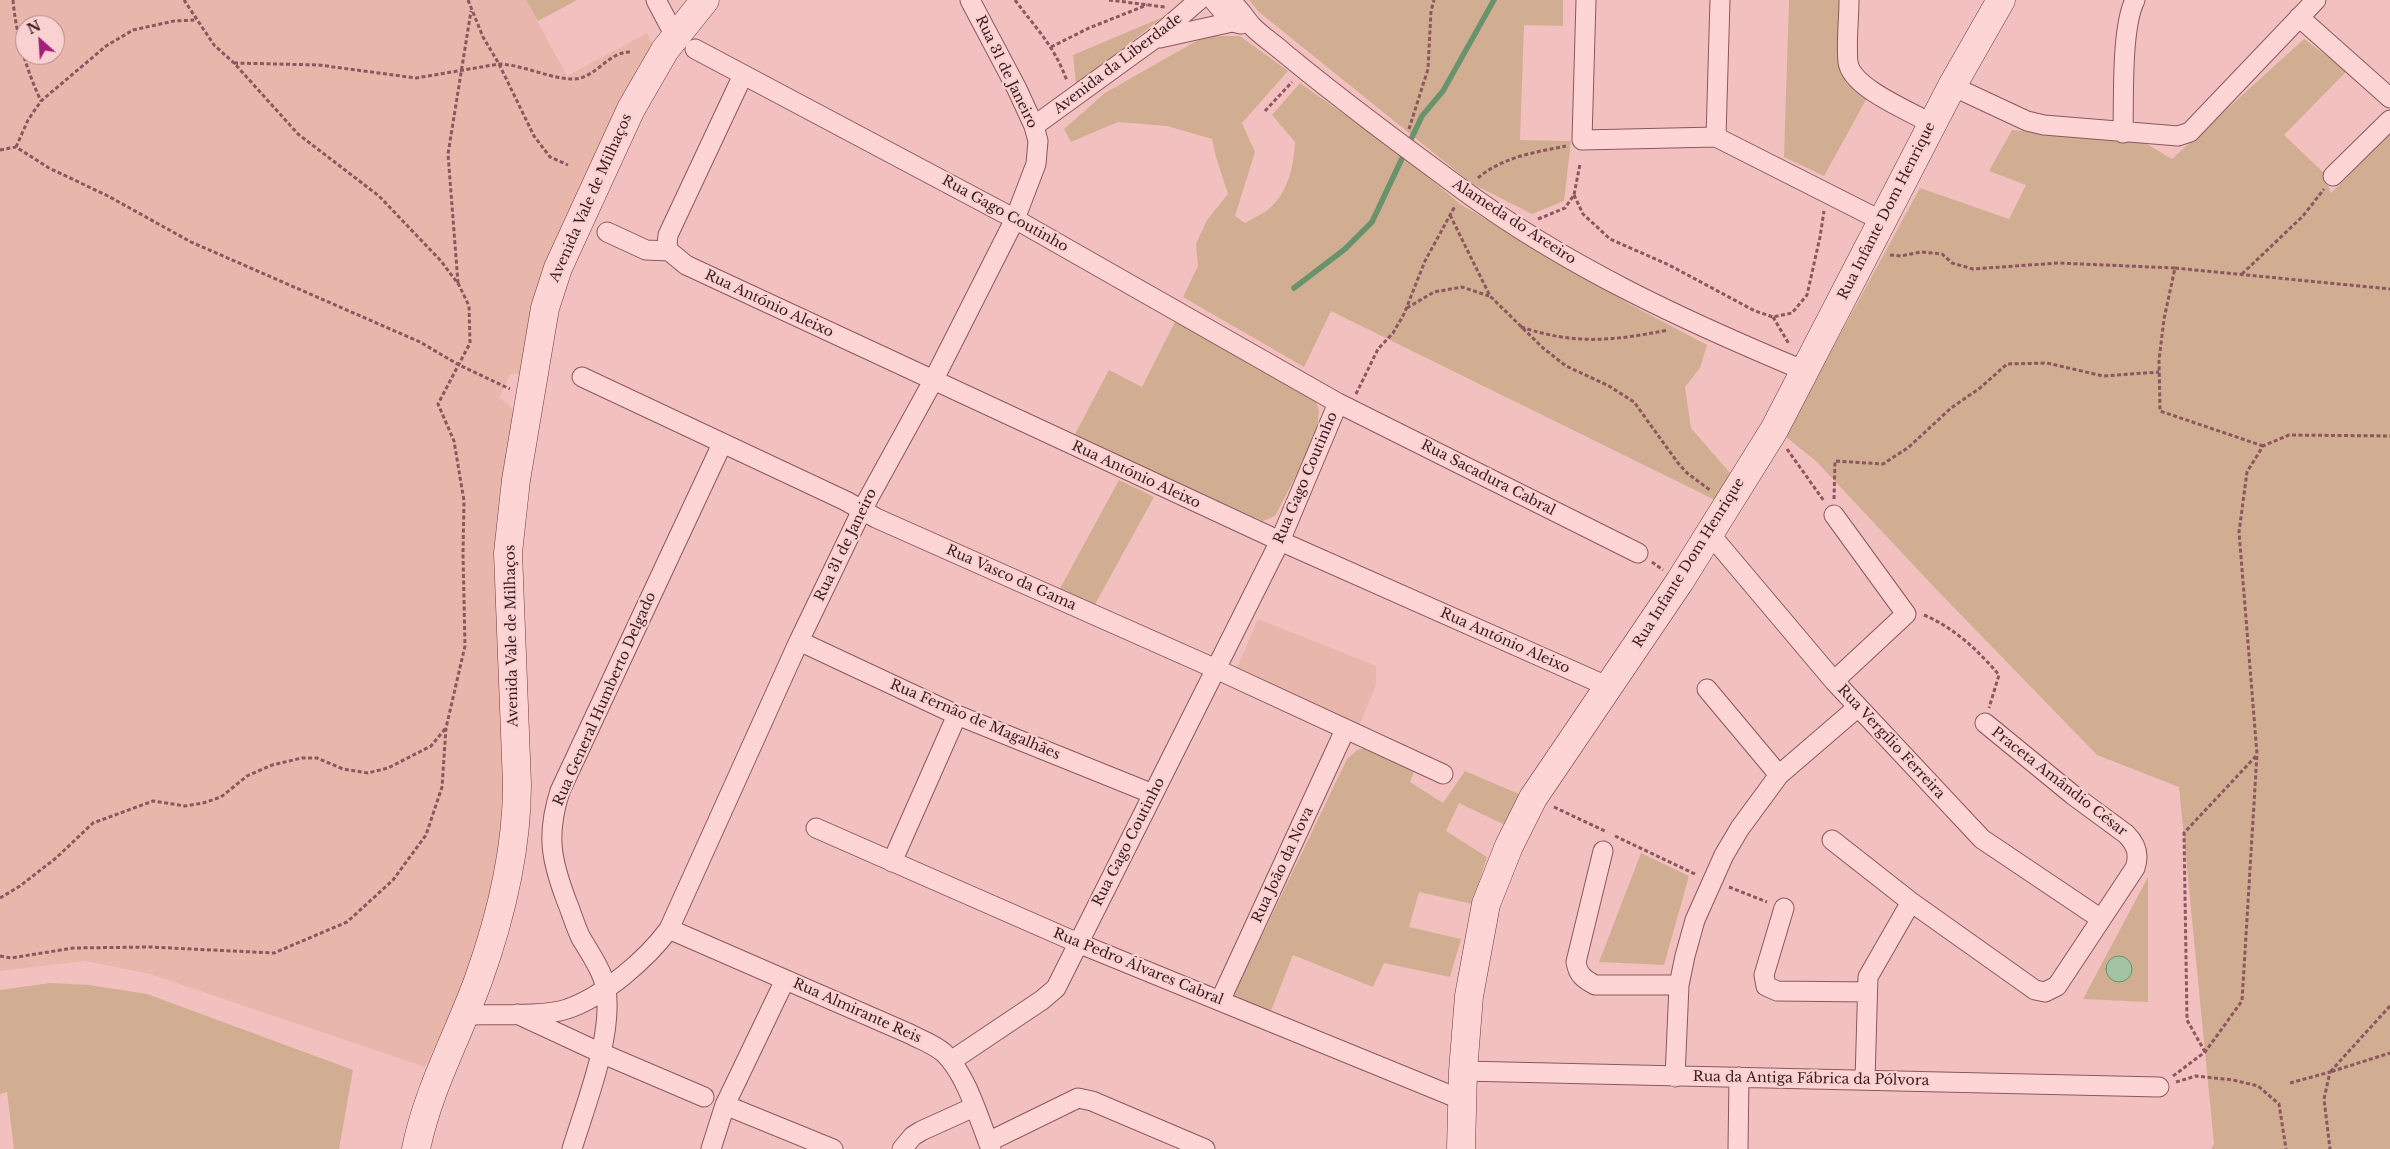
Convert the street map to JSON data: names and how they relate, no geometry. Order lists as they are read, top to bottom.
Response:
{
  "streets": {
    "street": [
      "Avenida da Liberdade",
      "Rua 31 de Janeiro",
      "Avenida Vale de Milhaços",
      "Rua Infante Dom Henrique",
      "Rua Gago Coutinho",
      "Alameda do Areeiro",
      "Rua António Aleixo",
      "Rua Sacadura Cabral",
      "Rua Vasco da Gama",
      "Rua General Humberto Delgado",
      "Rua Fernão de Magalhães",
      "Rua Vergílio Ferreira",
      "Praceta Amândio César",
      "Rua João da Nova",
      "Rua Pedro Álvares Cabral",
      "Rua Almirante Reis",
      "Rua da Antiga Fábrica da Pólvora"
    ]
  },
  "crossings": [
    ["Avenida da Liberdade", "Rua 31 de Janeiro"],
    ["Rua 31 de Janeiro", "Avenida Vale de Milhaços"],
    ["Rua 31 de Janeiro", "Rua Gago Coutinho"],
    ["Rua 31 de Janeiro", "Rua António Aleixo"],
    ["Rua 31 de Janeiro", "Rua Vasco da Gama"],
    ["Rua 31 de Janeiro", "Rua General Humberto Delgado"],
    ["Rua 31 de Janeiro", "Rua Fernão de Magalhães"],
    ["Rua 31 de Janeiro", "Rua Almirante Reis"],
    ["Avenida Vale de Milhaços", "Rua Gago Coutinho"],
    ["Rua Infante Dom Henrique", "Alameda do Areeiro"],
    ["Rua Infante Dom Henrique", "Rua António Aleixo"],
    ["Rua Infante Dom Henrique", "Rua Vergílio Ferreira"],
    ["Rua Infante Dom Henrique", "Rua Pedro Álvares Cabral"],
    ["Rua Infante Dom Henrique", "Rua da Antiga Fábrica da Pólvora"],
    ["Rua Gago Coutinho", "Rua António Aleixo"],
    ["Rua Gago Coutinho", "Rua Sacadura Cabral"],
    ["Rua Gago Coutinho", "Rua Vasco da Gama"],
    ["Rua Gago Coutinho", "Rua Fernão de Magalhães"],
    ["Rua Gago Coutinho", "Rua Pedro Álvares Cabral"],
    ["Rua Gago Coutinho", "Rua Almirante Reis"],
    ["Rua Vasco da Gama", "Rua General Humberto Delgado"],
    ["Rua Vasco da Gama", "Rua João da Nova"],
    ["Rua Vergílio Ferreira", "Praceta Amândio César"],
    ["Rua João da Nova", "Rua Pedro Álvares Cabral"]
  ],
  "north": "top left"
}
